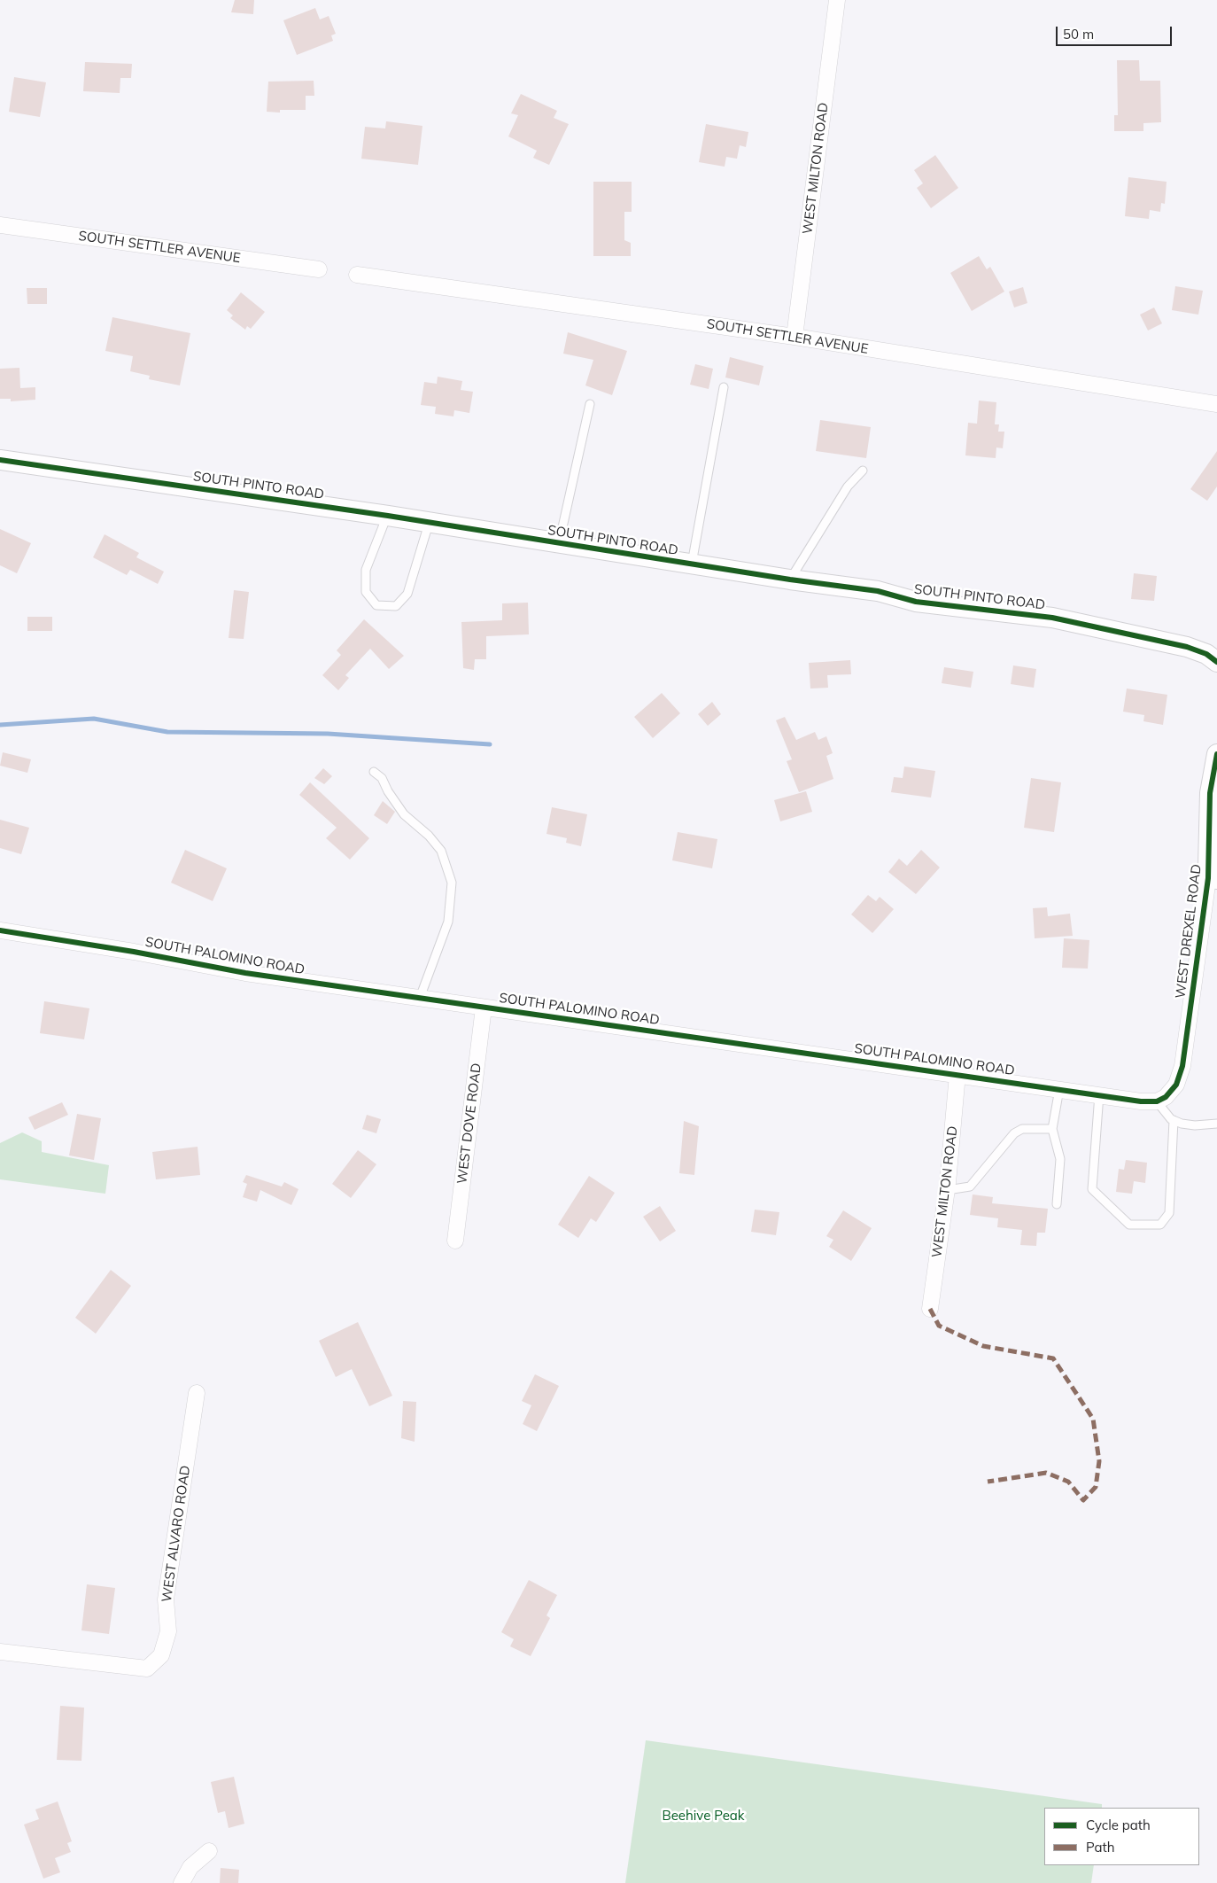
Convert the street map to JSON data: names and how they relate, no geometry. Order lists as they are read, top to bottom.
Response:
{
  "streets": {
    "street": [
      "WEST MILTON ROAD",
      "SOUTH SETTLER AVENUE",
      "SOUTH PINTO ROAD",
      "WEST DREXEL ROAD",
      "SOUTH PALOMINO ROAD",
      "WEST DOVE ROAD",
      "WEST ALVARO ROAD"
    ]
  },
  "crossings": [
    ["WEST MILTON ROAD", "SOUTH SETTLER AVENUE"],
    ["WEST MILTON ROAD", "SOUTH PALOMINO ROAD"],
    ["WEST DREXEL ROAD", "SOUTH PALOMINO ROAD"],
    ["SOUTH PALOMINO ROAD", "WEST DOVE ROAD"]
  ],
  "parks": ["Beehive Peak"],
  "legend": ["Cycle path", "Path"],
  "scale_bar": "50 m"
}
